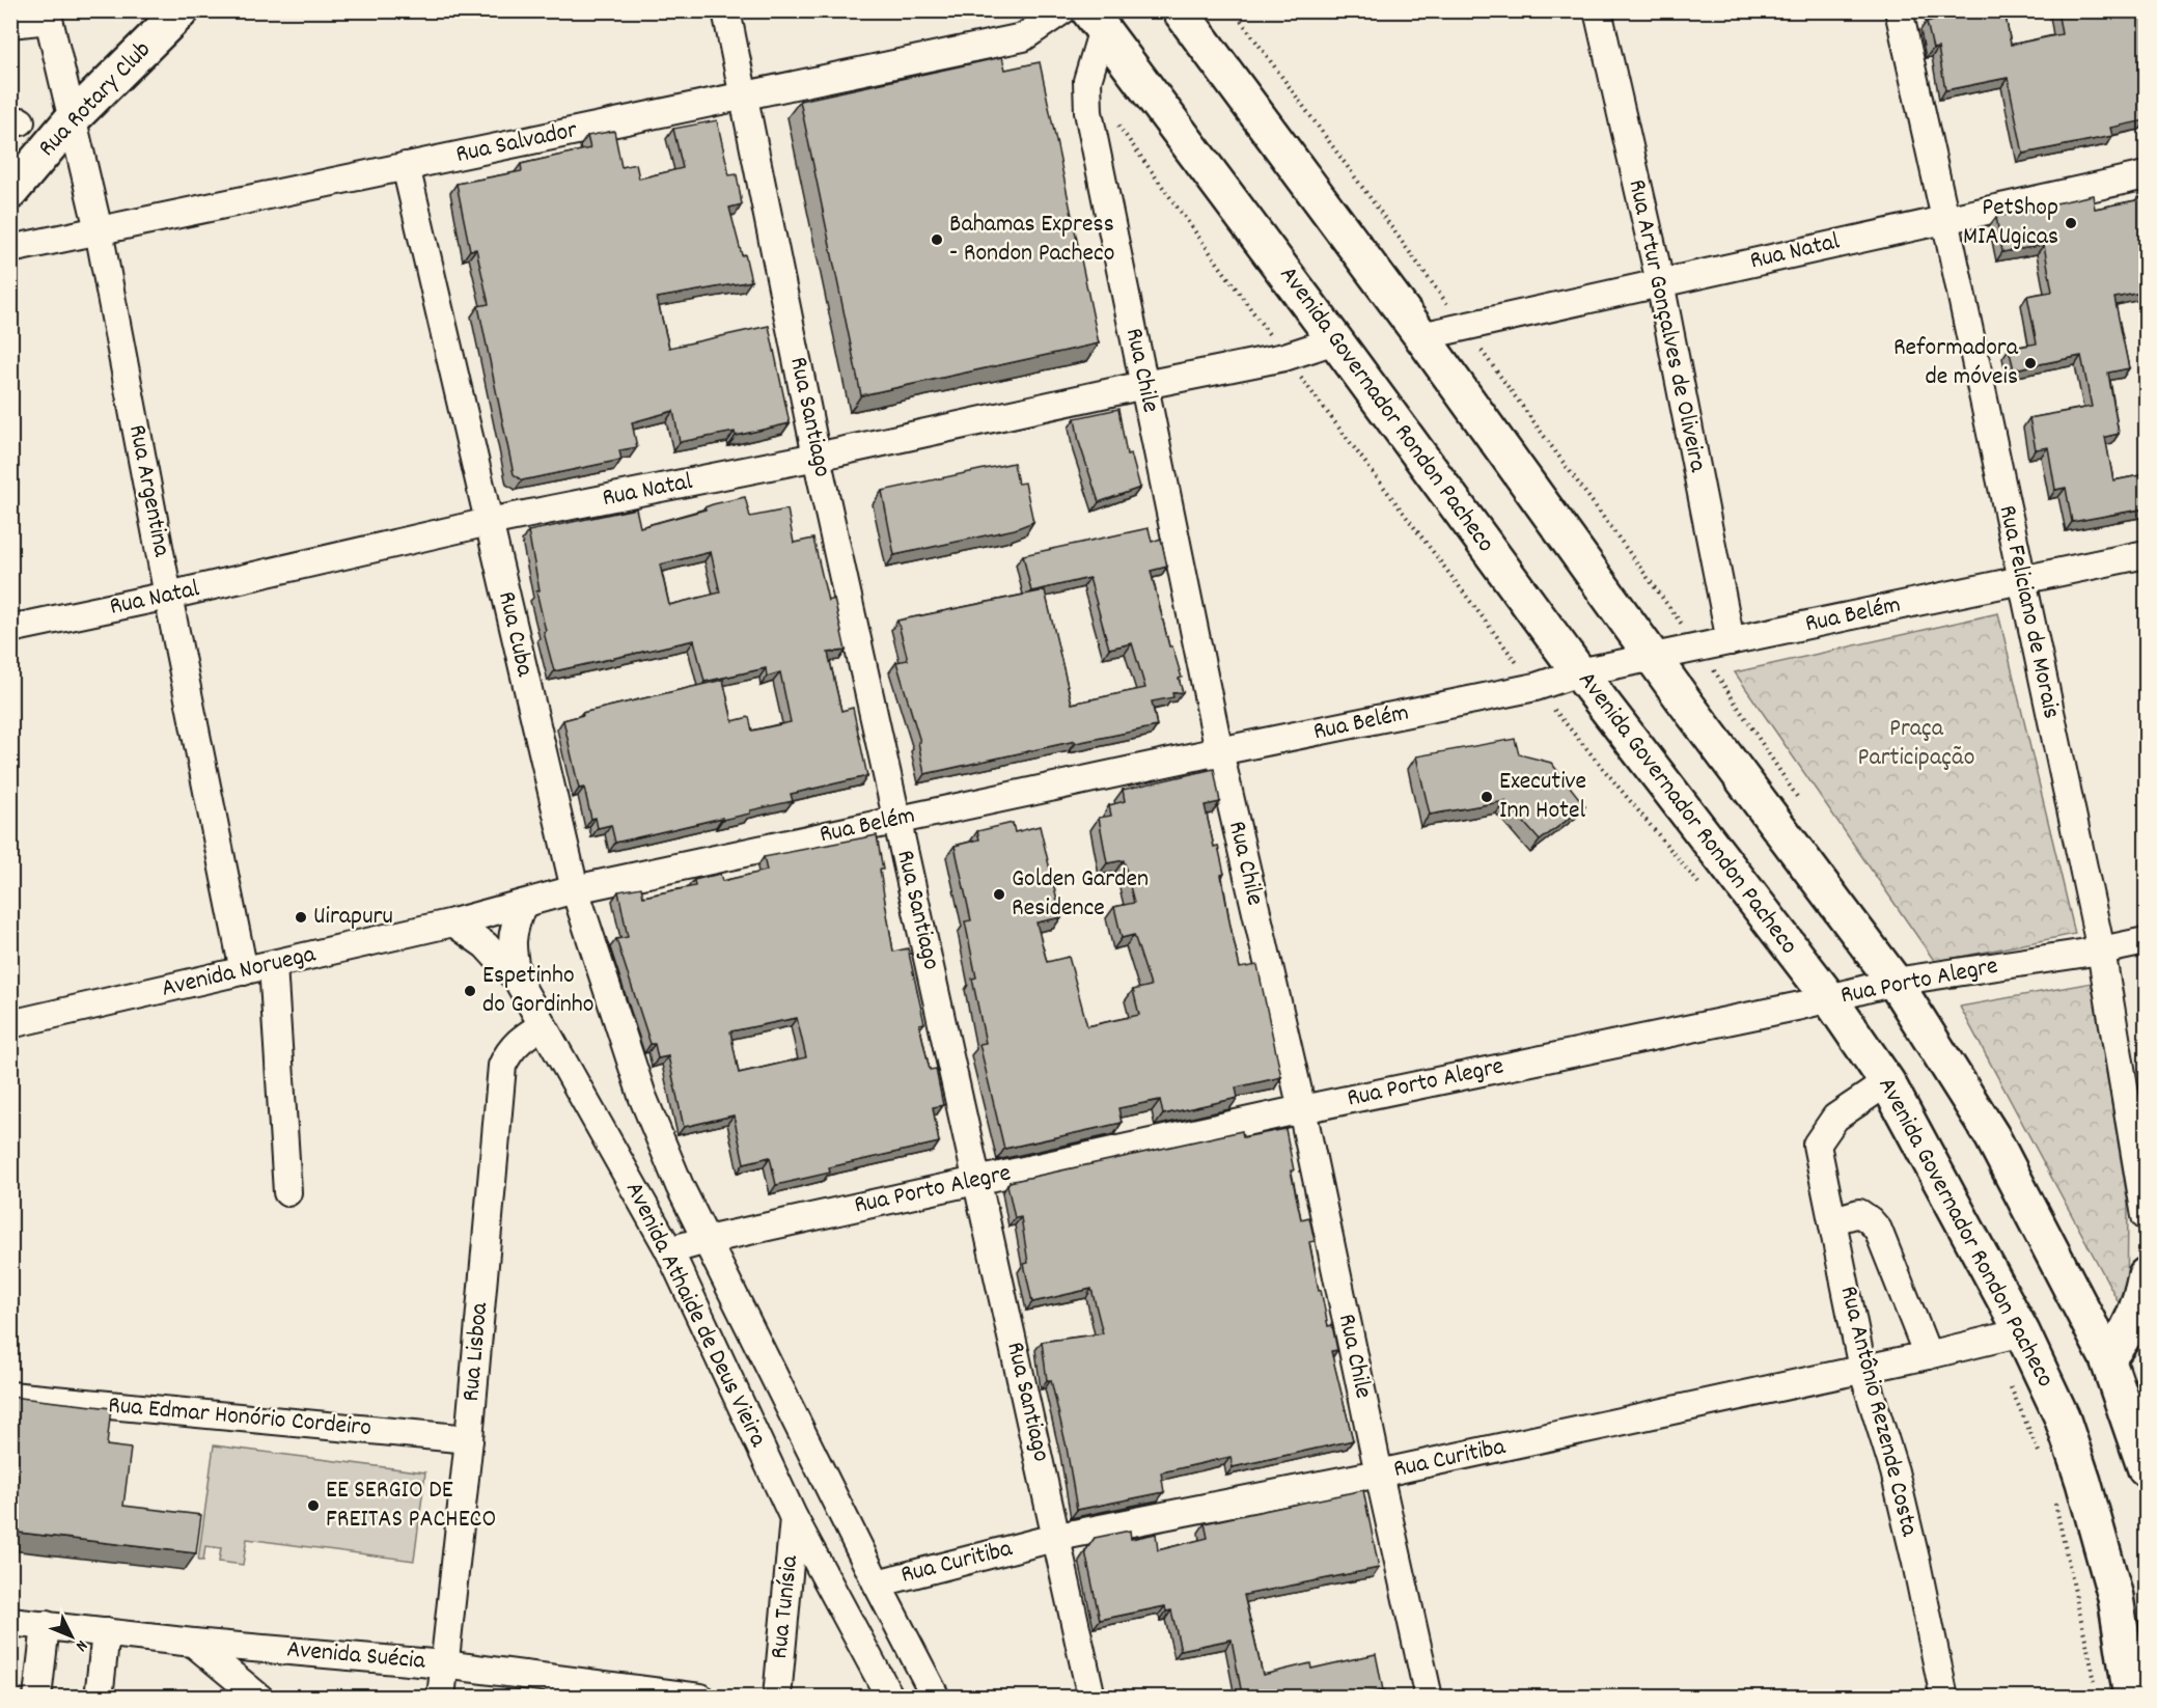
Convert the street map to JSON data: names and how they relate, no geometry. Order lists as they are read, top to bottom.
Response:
{
  "streets": {
    "main road": ["Rua Rotary Club", "Avenida Governador Rondon Pacheco"],
    "street": [
      "Rua Salvador",
      "Rua Natal",
      "Rua Artur Gonçalves de Oliveira",
      "Rua Chile",
      "Rua Santiago",
      "Rua Argentina",
      "Rua Feliciano de Morais",
      "Rua Belém",
      "Rua Cuba",
      "Avenida Noruega",
      "Rua Porto Alegre",
      "Avenida Athaide de Deus Vieira",
      "Rua Lisboa",
      "Rua Antônio Rezende Costa",
      "Rua Edmar Honório Cordeiro",
      "Rua Curitiba",
      "Rua Tunísia",
      "Avenida Suécia"
    ]
  },
  "crossings": [
    ["Rua Rotary Club", "Rua Argentina"],
    ["Rua Salvador", "Rua Santiago"],
    ["Rua Salvador", "Rua Argentina"],
    ["Rua Salvador", "Rua Cuba"],
    ["Rua Natal", "Rua Artur Gonçalves de Oliveira"],
    ["Rua Natal", "Rua Chile"],
    ["Rua Natal", "Avenida Governador Rondon Pacheco"],
    ["Rua Natal", "Rua Santiago"],
    ["Rua Natal", "Rua Argentina"],
    ["Rua Natal", "Rua Feliciano de Morais"],
    ["Rua Natal", "Rua Cuba"],
    ["Rua Artur Gonçalves de Oliveira", "Rua Belém"],
    ["Rua Chile", "Avenida Governador Rondon Pacheco"],
    ["Rua Chile", "Rua Belém"],
    ["Rua Chile", "Rua Porto Alegre"],
    ["Rua Chile", "Rua Curitiba"],
    ["Avenida Governador Rondon Pacheco", "Rua Belém"],
    ["Avenida Governador Rondon Pacheco", "Rua Porto Alegre"],
    ["Avenida Governador Rondon Pacheco", "Rua Antônio Rezende Costa"],
    ["Avenida Governador Rondon Pacheco", "Rua Curitiba"],
    ["Rua Santiago", "Rua Belém"],
    ["Rua Santiago", "Rua Porto Alegre"],
    ["Rua Santiago", "Rua Curitiba"],
    ["Rua Argentina", "Avenida Noruega"],
    ["Rua Feliciano de Morais", "Rua Belém"],
    ["Rua Feliciano de Morais", "Rua Porto Alegre"],
    ["Rua Belém", "Rua Cuba"],
    ["Rua Belém", "Avenida Noruega"],
    ["Rua Cuba", "Avenida Noruega"],
    ["Rua Cuba", "Avenida Athaide de Deus Vieira"],
    ["Avenida Noruega", "Avenida Athaide de Deus Vieira"],
    ["Rua Porto Alegre", "Avenida Athaide de Deus Vieira"],
    ["Avenida Athaide de Deus Vieira", "Rua Lisboa"],
    ["Avenida Athaide de Deus Vieira", "Rua Curitiba"],
    ["Avenida Athaide de Deus Vieira", "Rua Tunísia"],
    ["Rua Lisboa", "Rua Edmar Honório Cordeiro"],
    ["Rua Lisboa", "Avenida Suécia"],
    ["Rua Antônio Rezende Costa", "Rua Curitiba"]
  ],
  "parks": ["Praça Participação"],
  "places": [
    "PetShop MIAUgicas",
    "Bahamas Express - Rondon Pacheco",
    "Reformadora de móveis",
    "Executive Inn Hotel",
    "Golden Garden Residence",
    "Uirapuru",
    "Espetinho do Gordinho",
    "EE SERGIO DE FREITAS PACHECO"
  ],
  "north": "bottom right"
}
